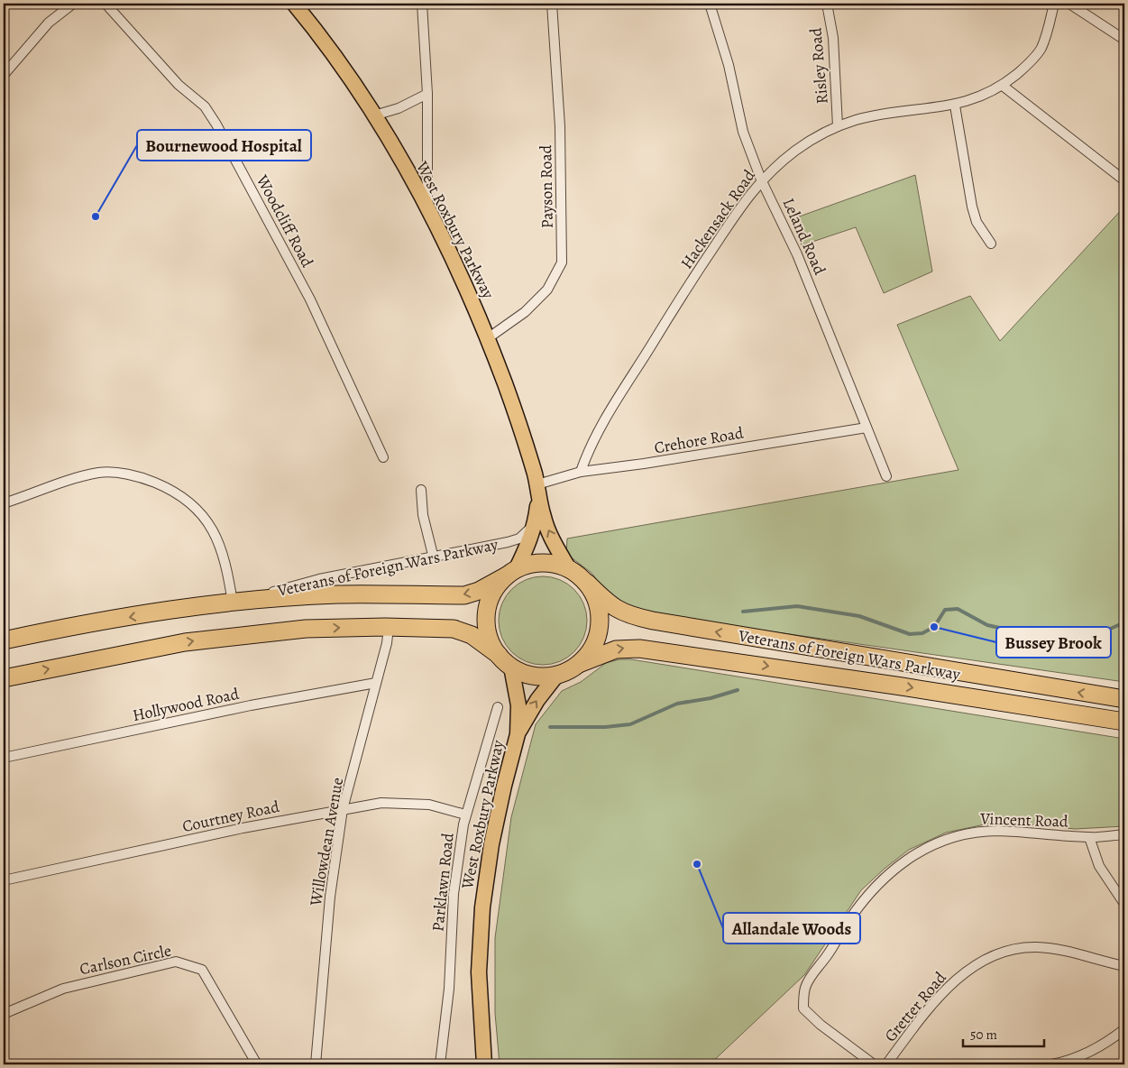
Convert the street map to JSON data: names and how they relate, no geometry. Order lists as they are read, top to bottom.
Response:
{
  "streets": {
    "highway": ["Veterans of Foreign Wars Parkway"],
    "main road": ["West Roxbury Parkway"],
    "street": [
      "Risley Road",
      "Payson Road",
      "Hackensack Road",
      "Woodcliff Road",
      "Leland Road",
      "Crehore Road",
      "Hollywood Road",
      "Courtney Road",
      "Vincent Road",
      "Willowdean Avenue",
      "Parklawn Road",
      "Carlson Circle",
      "Gretter Road"
    ]
  },
  "crossings": [
    ["Risley Road", "Hackensack Road"],
    ["Payson Road", "West Roxbury Parkway"],
    ["Hackensack Road", "Leland Road"],
    ["Hackensack Road", "Crehore Road"],
    ["West Roxbury Parkway", "Crehore Road"],
    ["West Roxbury Parkway", "Veterans of Foreign Wars Parkway"],
    ["Leland Road", "Crehore Road"],
    ["Hollywood Road", "Willowdean Avenue"],
    ["Courtney Road", "Willowdean Avenue"],
    ["Courtney Road", "Parklawn Road"]
  ],
  "places": ["Bournewood Hospital", "Bussey Brook", "Allandale Woods"],
  "scale_bar": "50 m"
}
